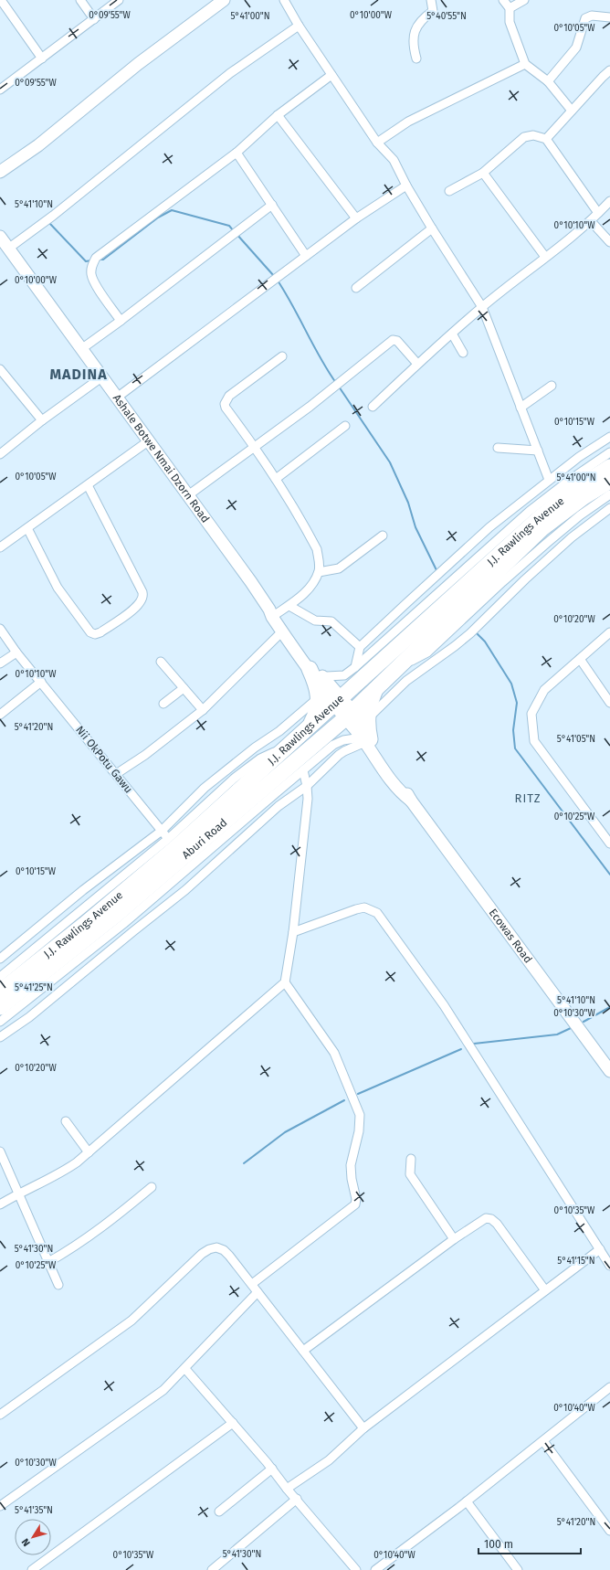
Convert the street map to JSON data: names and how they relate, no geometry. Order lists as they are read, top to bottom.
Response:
{
  "streets": {
    "highway": ["J.J. Rawlings Avenue", "Aburi Road"],
    "street": ["Ashale Botwe Nmai Dzorn Road", "Nii OkPotu Gawu", "Ecowas Road"]
  },
  "crossings": [
    ["J.J. Rawlings Avenue", "Aburi Road"],
    ["J.J. Rawlings Avenue", "Ecowas Road"],
    ["Aburi Road", "Ecowas Road"]
  ],
  "districts": ["MADINA", "RITZ"],
  "scale_bar": "100 m",
  "north": "bottom left",
  "coordinates": [
    "0°09'55\"W",
    "0°10'00\"W",
    "5°41'00\"N",
    "5°40'55\"N",
    "0°10'05\"W",
    "5°41'10\"N",
    "0°10'10\"W",
    "0°10'15\"W",
    "0°10'20\"W",
    "5°41'20\"N",
    "5°41'05\"N",
    "0°10'25\"W",
    "5°41'25\"N",
    "0°10'30\"W",
    "0°10'35\"W",
    "5°41'30\"N",
    "5°41'15\"N",
    "0°10'40\"W",
    "5°41'35\"N"
  ]
}
